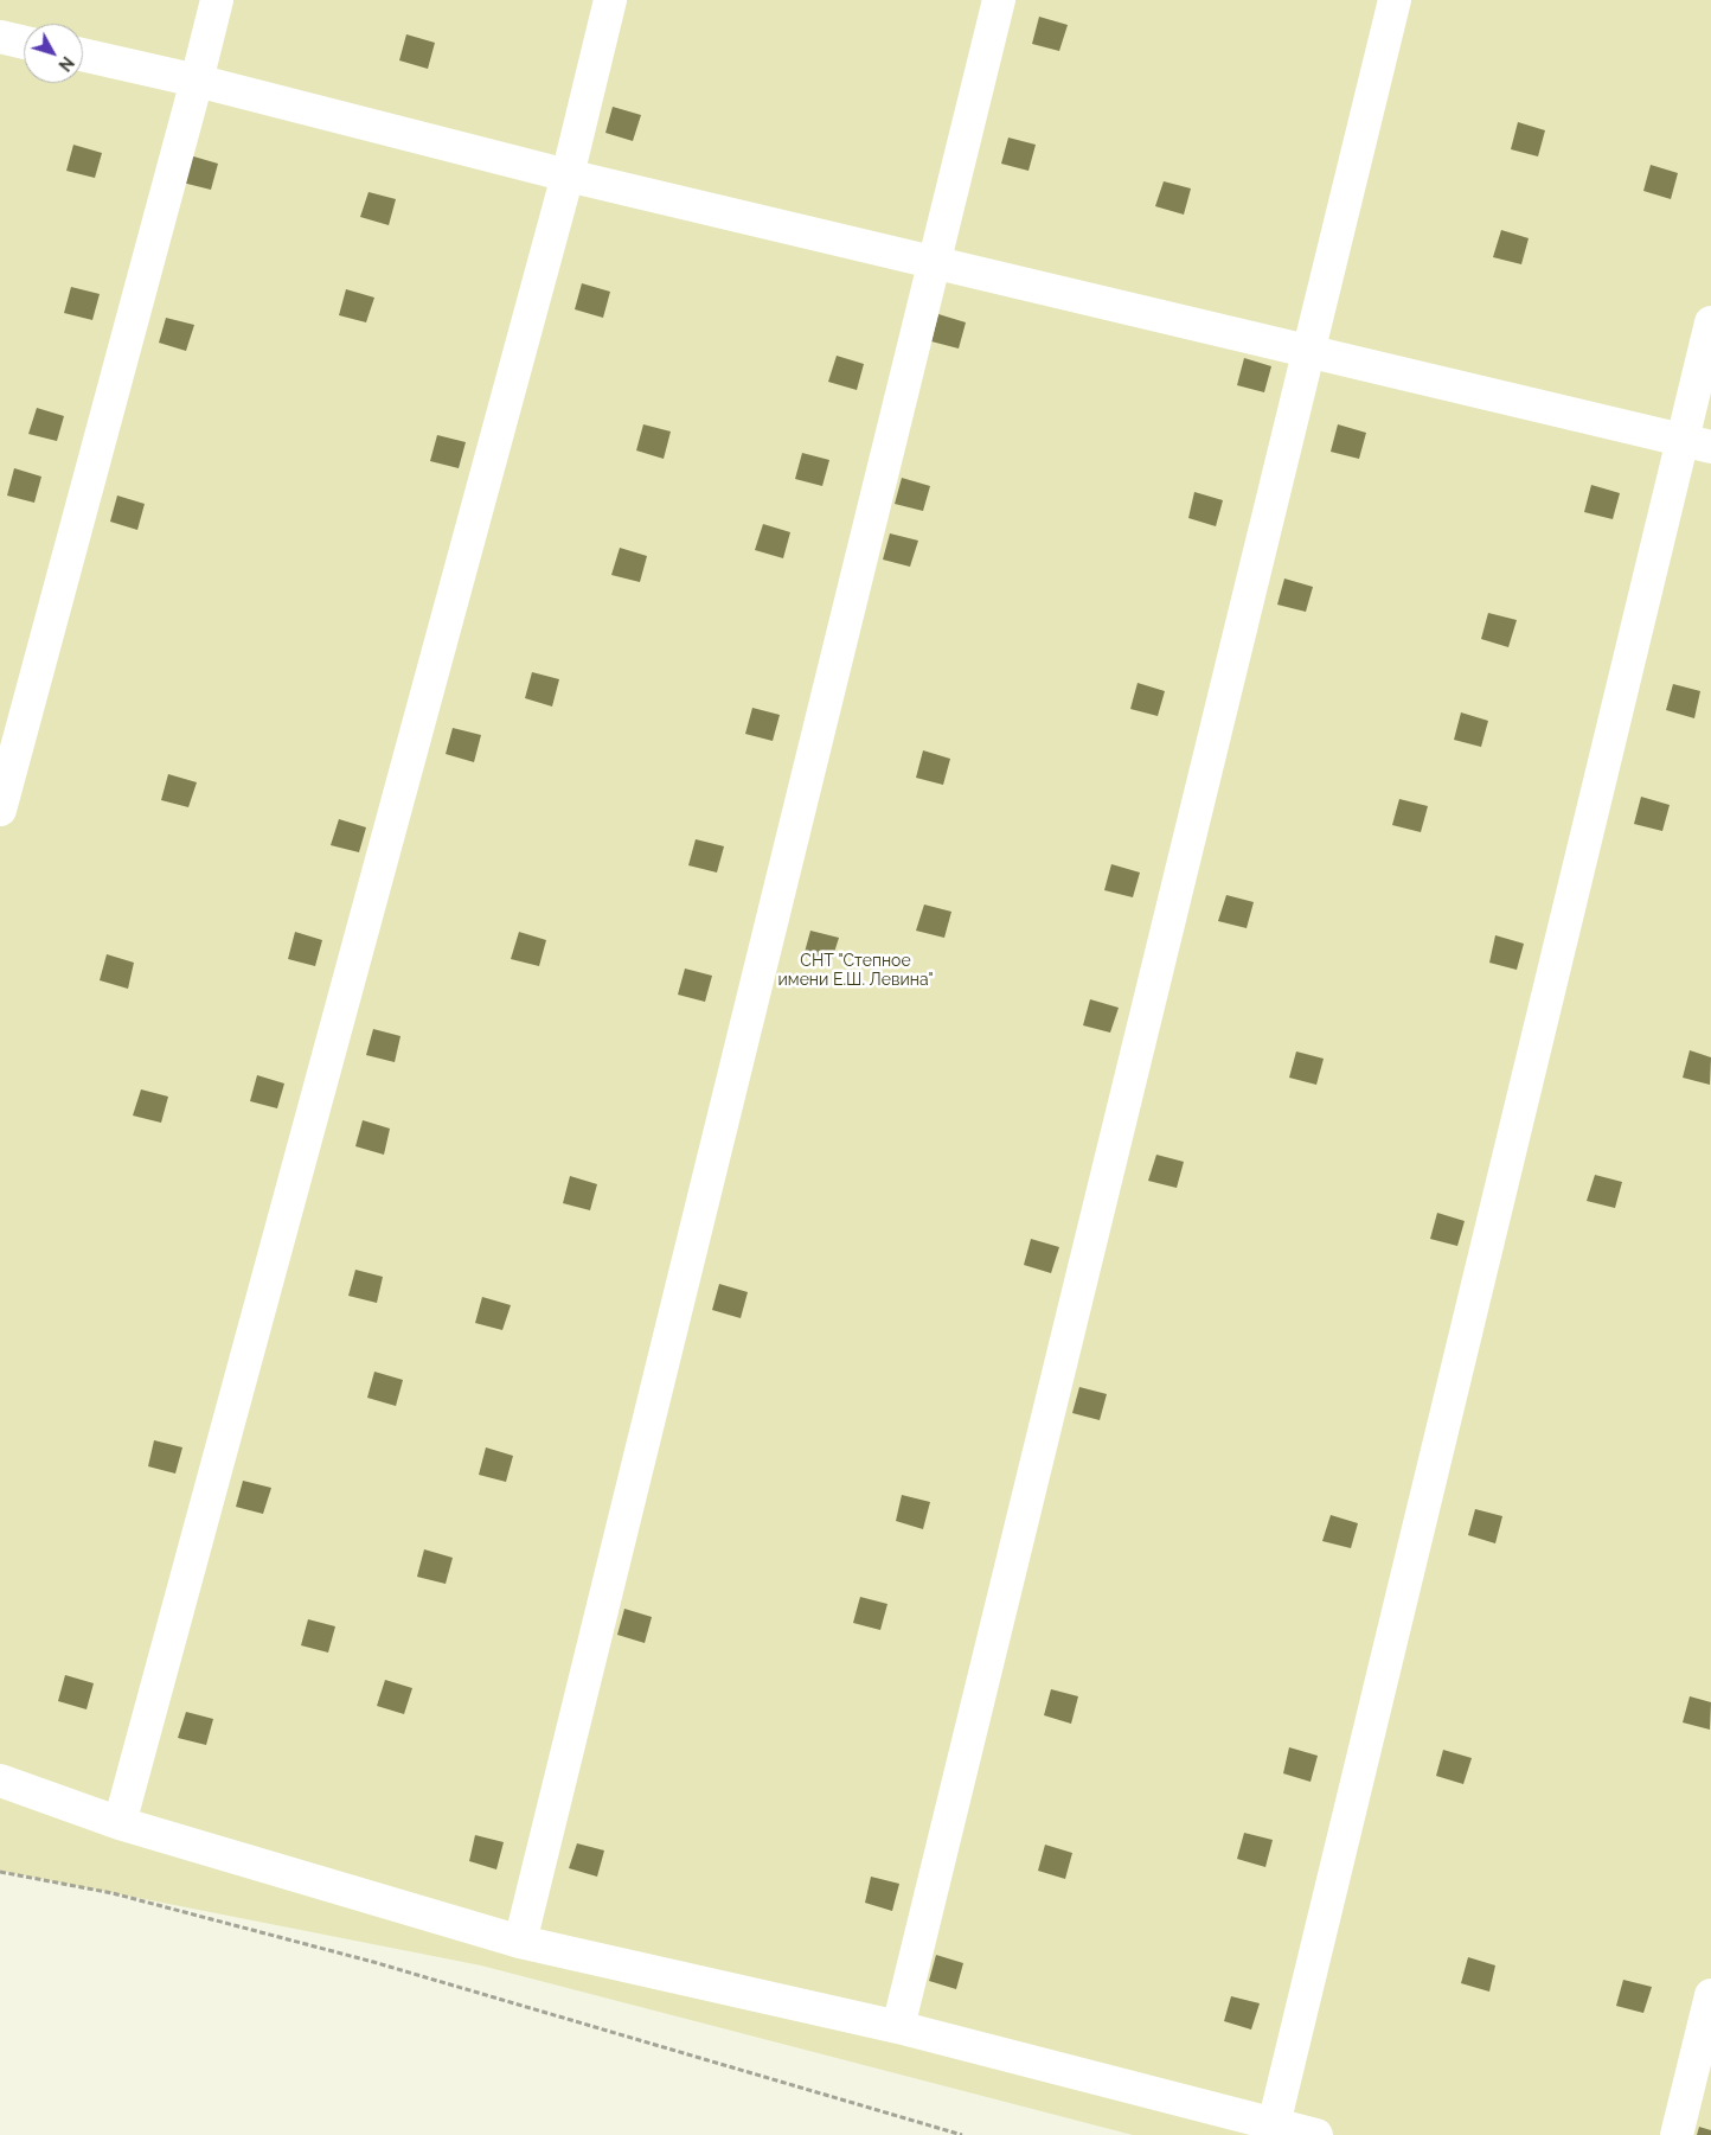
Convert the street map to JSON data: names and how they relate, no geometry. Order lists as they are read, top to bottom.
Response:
{
  "parks": ["СНТ \"Степное имени Е.Ш. Левина\""],
  "north": "bottom right"
}
